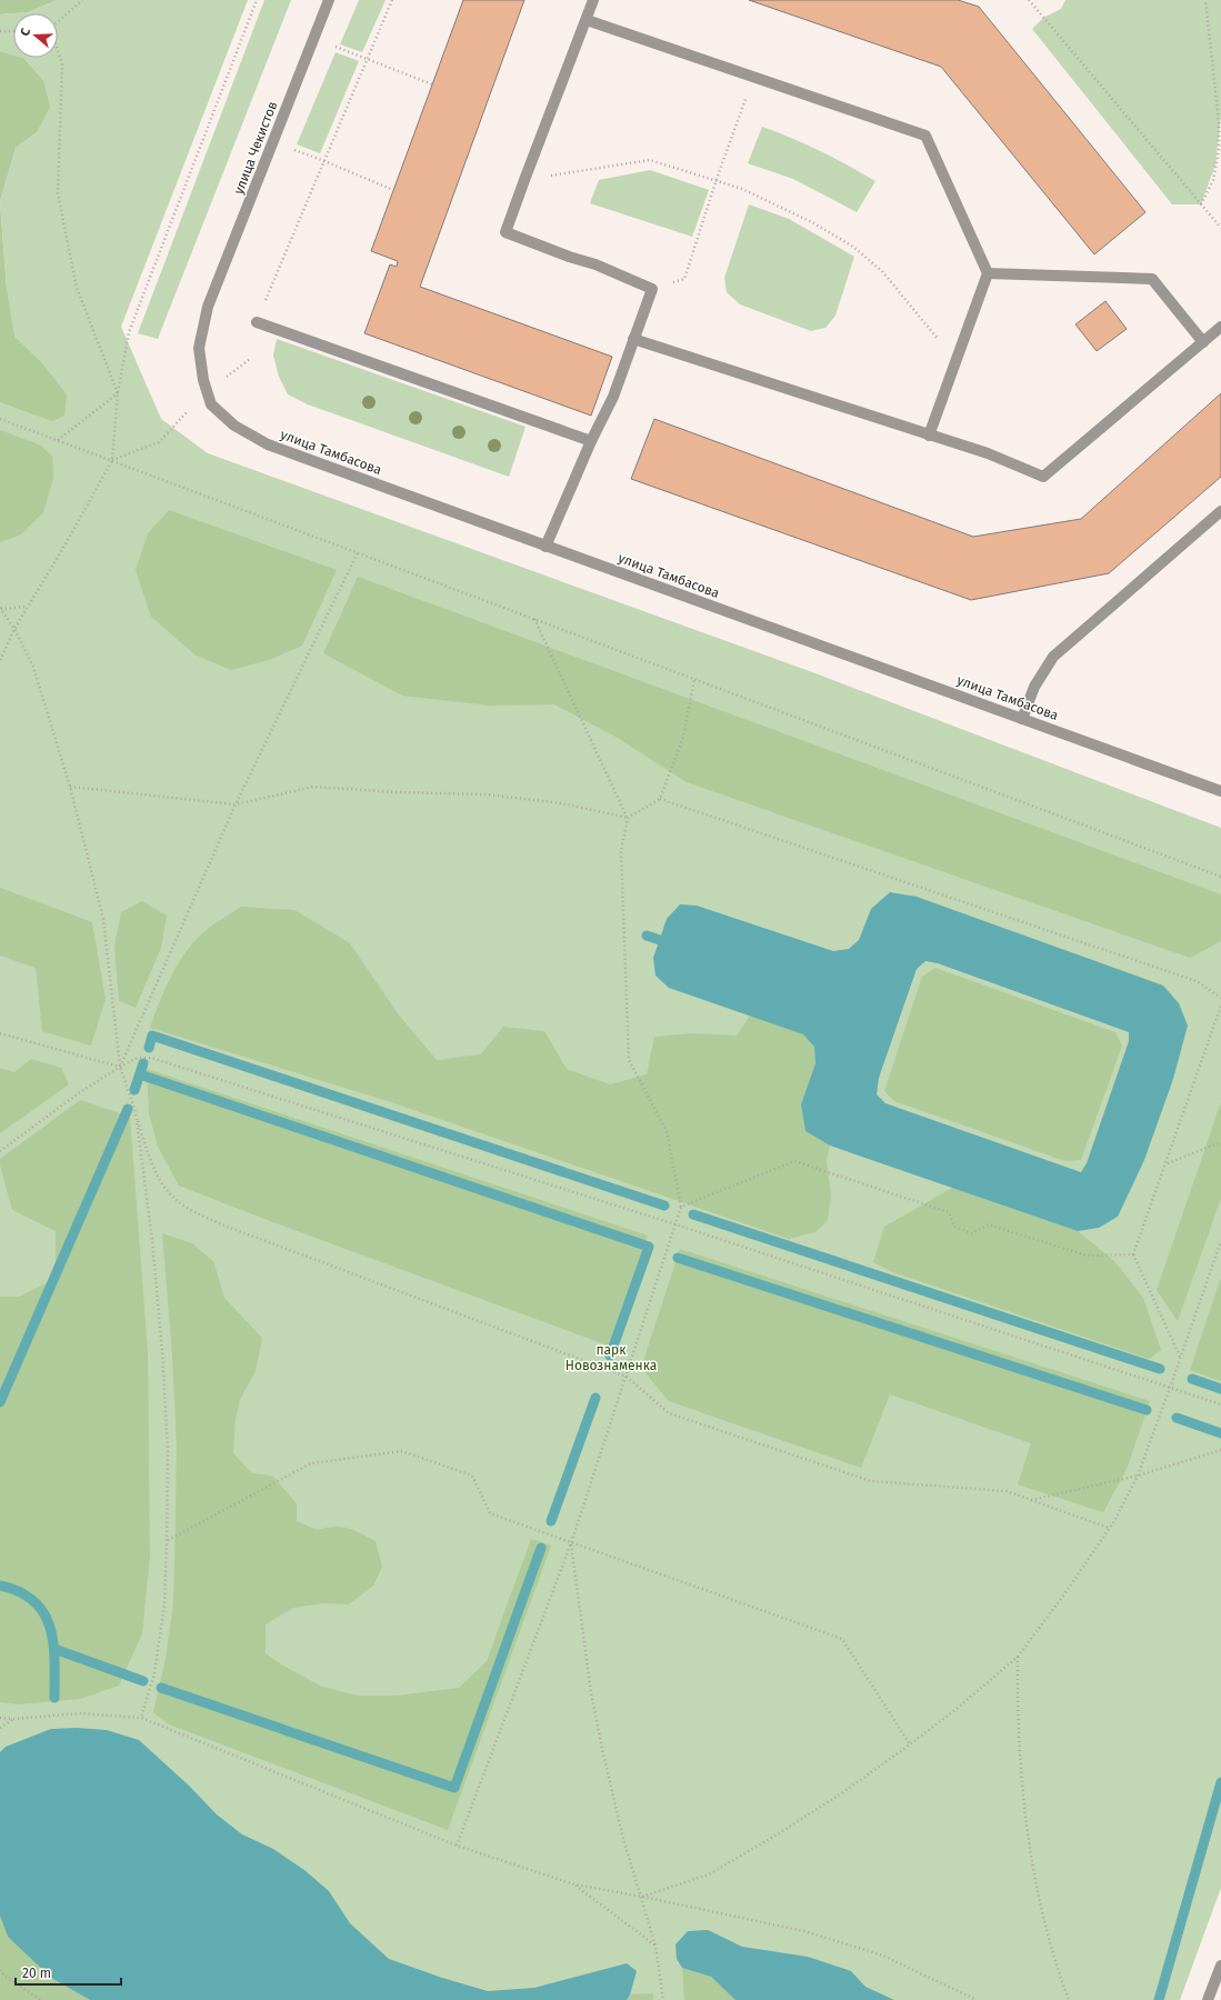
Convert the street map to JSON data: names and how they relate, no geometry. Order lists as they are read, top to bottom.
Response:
{
  "streets": {
    "street": ["улица Чекистов", "улица Тамбасова"]
  },
  "crossings": [
    ["улица Чекистов", "улица Тамбасова"]
  ],
  "parks": ["парк Новознаменка"],
  "scale_bar": "20 m",
  "north": "left"
}
